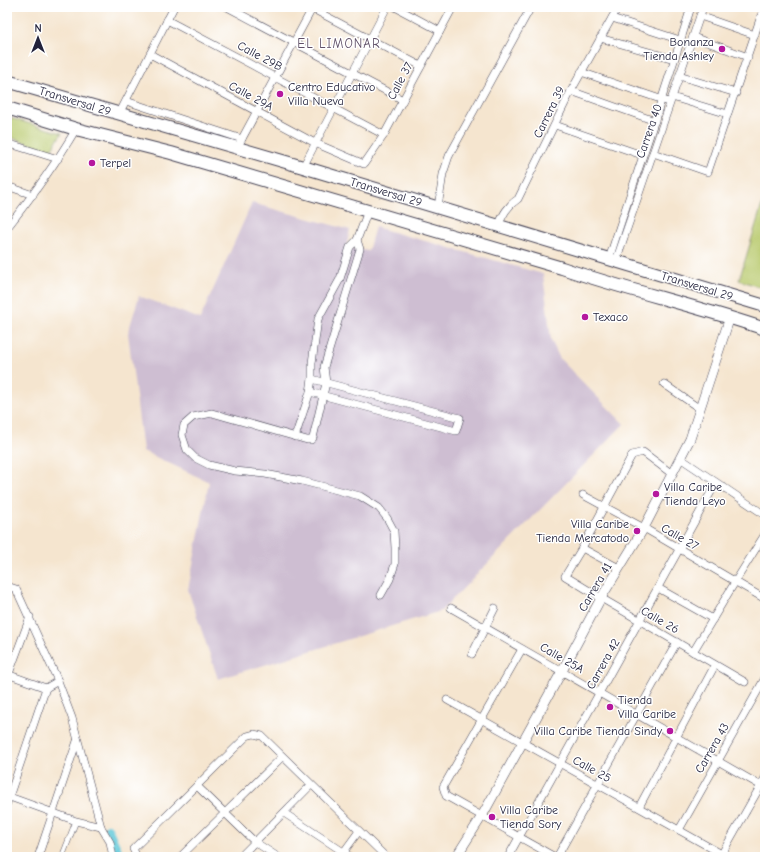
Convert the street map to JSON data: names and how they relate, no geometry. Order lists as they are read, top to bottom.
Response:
{
  "streets": {
    "highway": ["Transversal 29"],
    "street": [
      "Calle 29B",
      "Calle 37",
      "Calle 29A",
      "Carrera 39",
      "Carrera 40",
      "Calle 27",
      "Carrera 41",
      "Calle 26",
      "Calle 25A",
      "Carrera 42",
      "Carrera 43",
      "Calle 25"
    ]
  },
  "crossings": [
    ["Calle 29B", "Calle 37"],
    ["Calle 37", "Calle 29A"],
    ["Transversal 29", "Carrera 39"],
    ["Transversal 29", "Carrera 40"],
    ["Transversal 29", "Carrera 41"],
    ["Calle 27", "Carrera 41"],
    ["Calle 27", "Carrera 42"],
    ["Carrera 41", "Calle 26"],
    ["Carrera 41", "Calle 25A"],
    ["Carrera 41", "Calle 25"],
    ["Calle 26", "Carrera 42"],
    ["Calle 25A", "Carrera 42"],
    ["Calle 25A", "Carrera 43"],
    ["Carrera 42", "Calle 25"],
    ["Carrera 43", "Calle 25"]
  ],
  "districts": ["EL LIMONAR"],
  "places": [
    "Bonanza Tienda Ashley",
    "Centro Educativo Villa Nueva",
    "Terpel",
    "Texaco",
    "Villa Caribe Tienda Leyo",
    "Villa Caribe Tienda Mercatodo",
    "Tienda Villa Caribe",
    "Villa Caribe Tienda Sindy",
    "Villa Caribe Tienda Sory"
  ],
  "north": "top"
}
